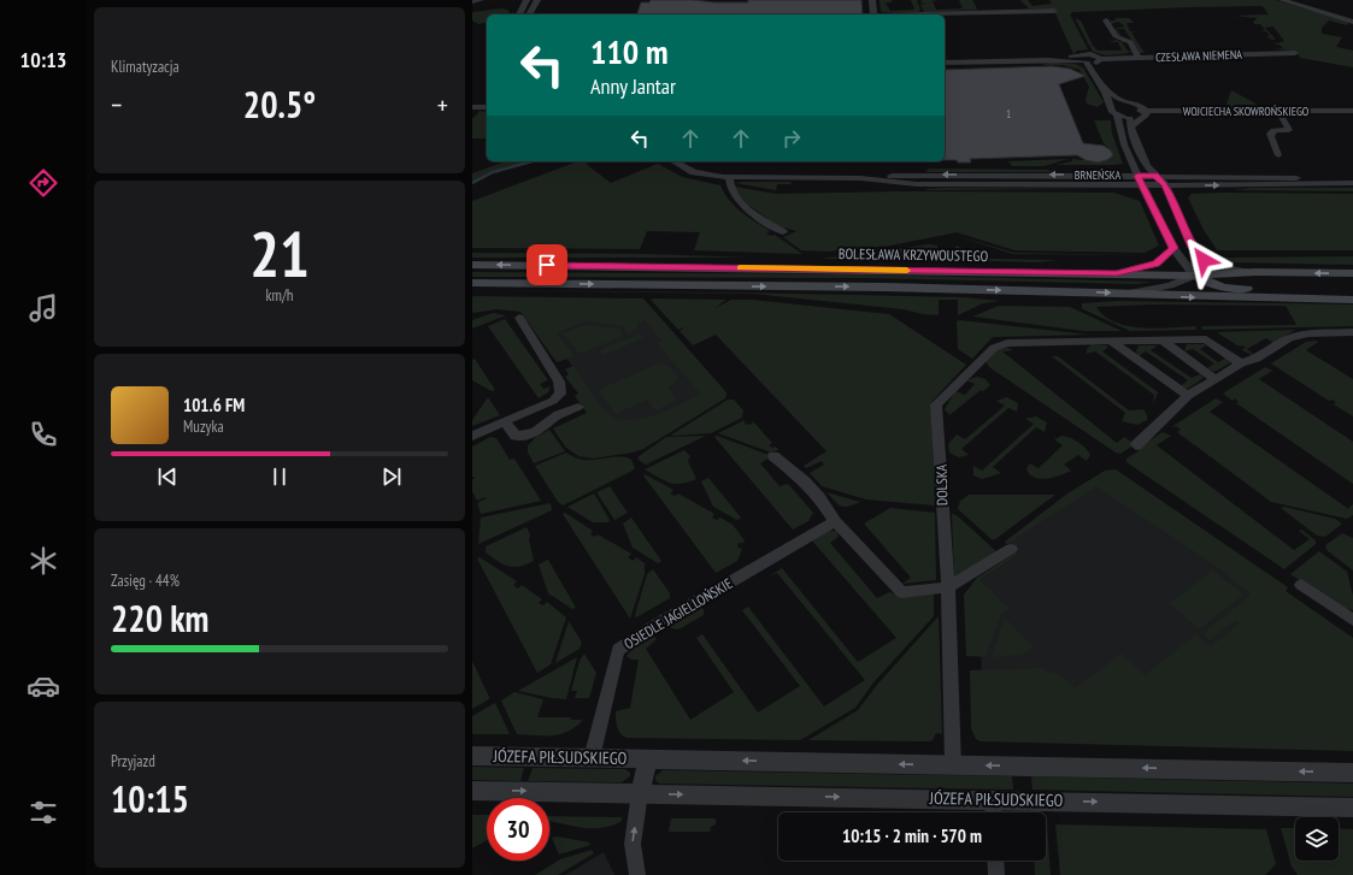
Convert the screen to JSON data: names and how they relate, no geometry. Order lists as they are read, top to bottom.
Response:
{
  "streets": {
    "main road": ["BOLESŁAWA KRZYWOUSTEGO"],
    "street": [
      "CZESŁAWA NIEMENA",
      "WOJCIECHA SKOWROŃSKIEGO",
      "BRNEŃSKA",
      "DOLSKA",
      "OSIEDLE JAGIELLOŃSKIE",
      "JÓZEFA PIŁSUDSKIEGO"
    ]
  },
  "crossings": [
    ["DOLSKA", "JÓZEFA PIŁSUDSKIEGO"],
    ["OSIEDLE JAGIELLOŃSKIE", "JÓZEFA PIŁSUDSKIEGO"]
  ],
  "house_numbers": ["1"],
  "page": {
    "tabs": "10:13",
    "tile": [
      "Klimatyzacja",
      ["21", "km/h"],
      ["Zasięg · 44%", "220 km"],
      ["Przyjazd", "10:15"]
    ],
    "turn": ["110 m", "Anny Jantar"],
    "heat": ["−", "20.5°", "+"],
    "song": ["101.6 FM", "Muzyka"],
    "limit": "30",
    "trip": "10:15 · 2 min · 570 m"
  }
}
